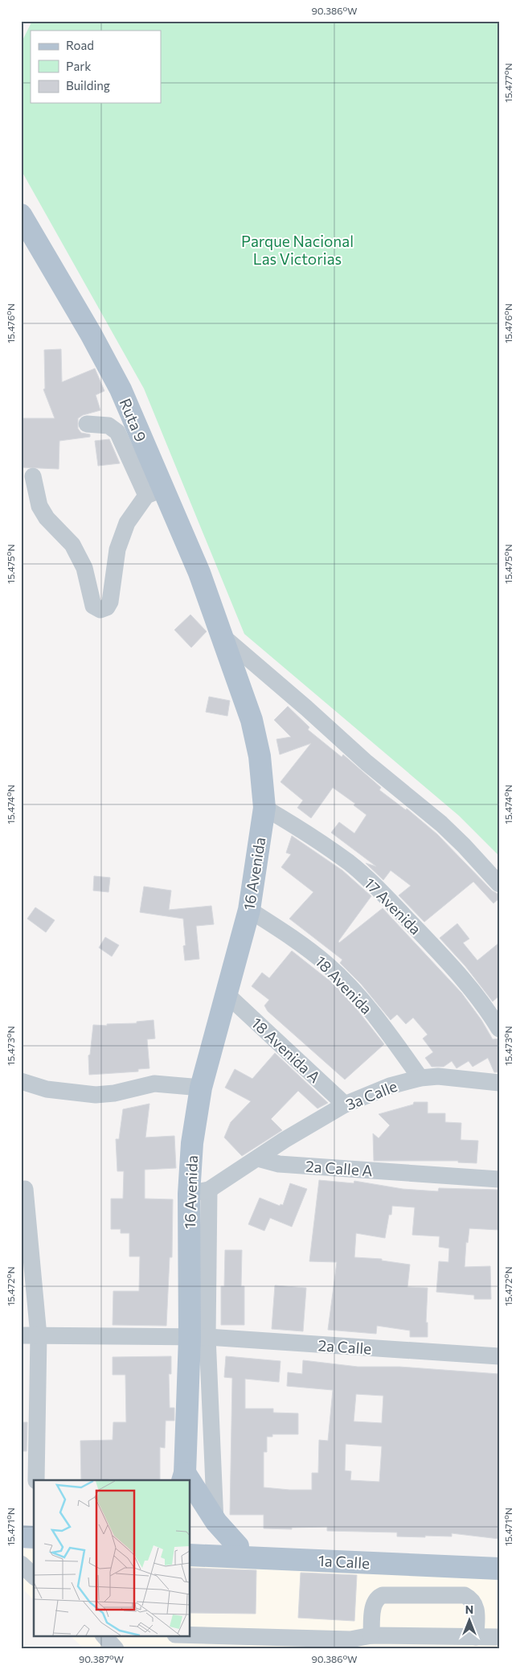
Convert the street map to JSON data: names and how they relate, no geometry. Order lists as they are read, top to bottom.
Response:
{
  "streets": {
    "main road": ["Ruta 9", "16 Avenida", "1a Calle"],
    "street": [
      "17 Avenida",
      "18 Avenida",
      "18 Avenida A",
      "3a Calle",
      "2a Calle A",
      "2a Calle"
    ]
  },
  "crossings": [
    ["Ruta 9", "16 Avenida"],
    ["16 Avenida", "17 Avenida"],
    ["16 Avenida", "18 Avenida"],
    ["16 Avenida", "18 Avenida A"],
    ["16 Avenida", "2a Calle"],
    ["18 Avenida", "3a Calle"],
    ["18 Avenida A", "3a Calle"],
    ["3a Calle", "2a Calle A"]
  ],
  "parks": ["Parque Nacional Las Victorias"],
  "legend": ["Road", "Park", "Building"],
  "north": "top",
  "coordinates": [
    "90.386°W",
    "15.477°N",
    "15.476°N",
    "15.475°N",
    "15.474°N",
    "15.473°N",
    "15.472°N",
    "15.471°N",
    "90.387°W"
  ]
}
